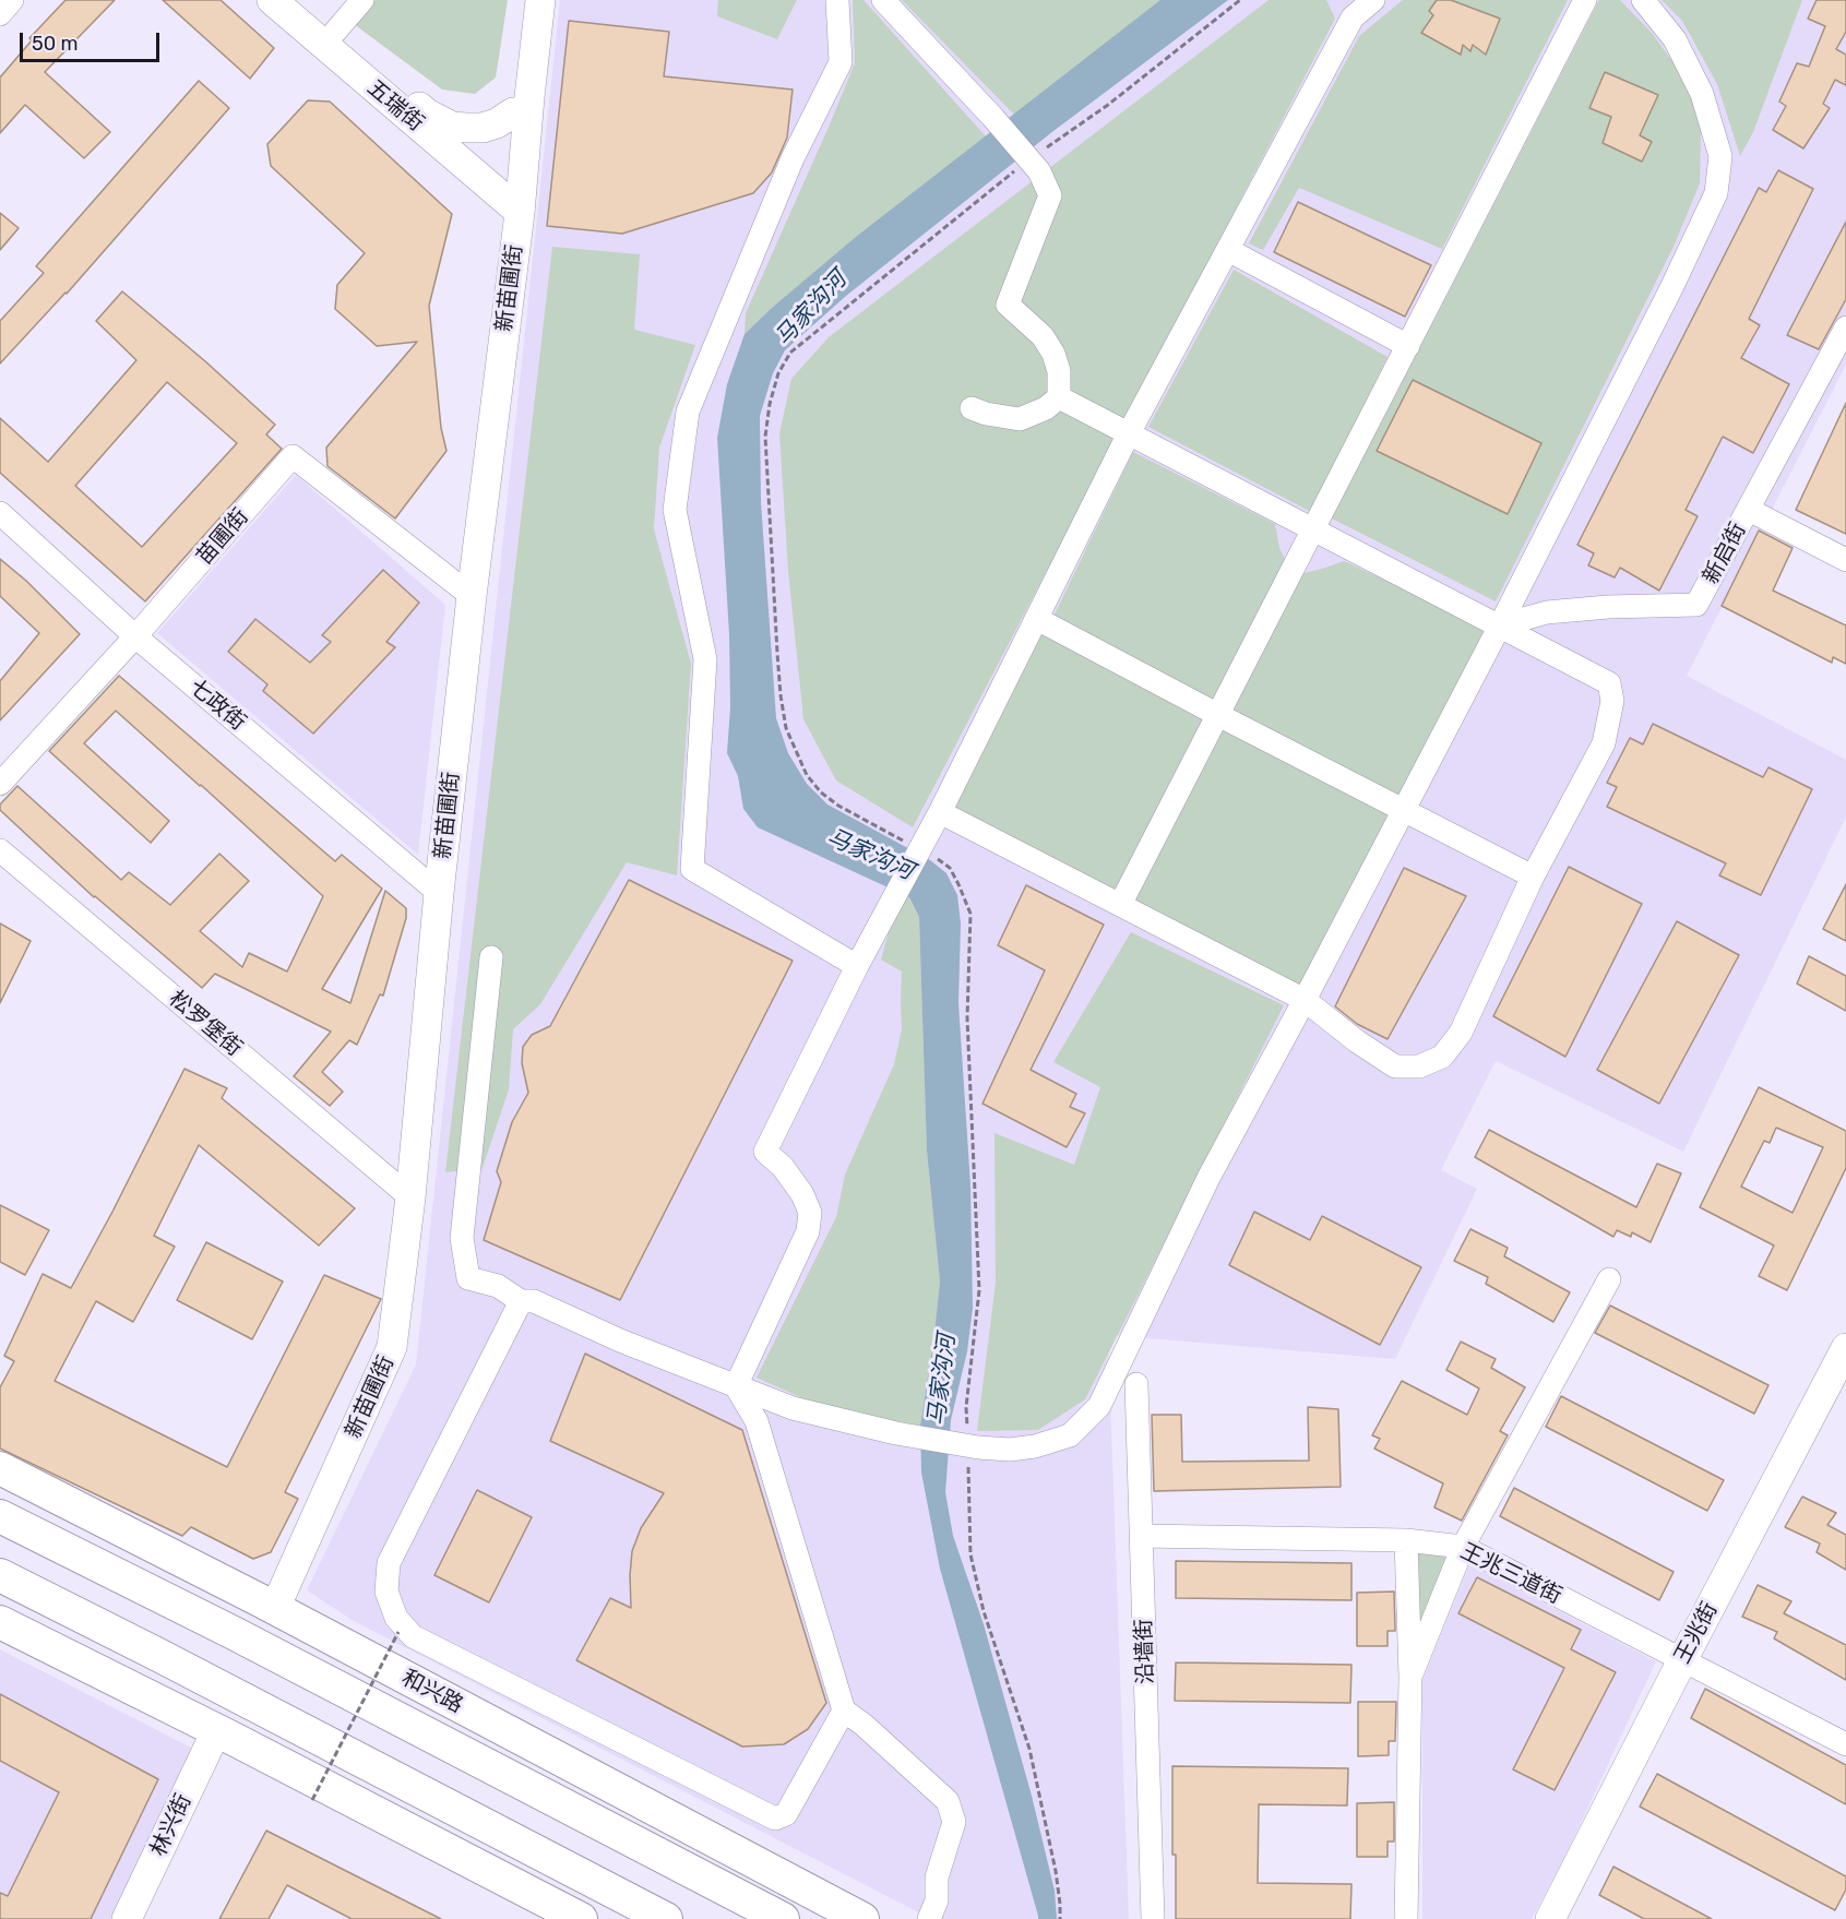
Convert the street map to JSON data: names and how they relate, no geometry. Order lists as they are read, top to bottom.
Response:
{
  "streets": {
    "highway": ["和兴路"],
    "main road": [
      "五瑞街",
      "新苗圃街",
      "王兆街",
      "林兴街"
    ],
    "street": [
      "苗圃街",
      "新启街",
      "七政街",
      "松罗堡街",
      "王兆三道街",
      "沿墙街"
    ]
  },
  "crossings": [
    ["五瑞街", "新苗圃街"],
    ["新苗圃街", "苗圃街"],
    ["新苗圃街", "七政街"],
    ["新苗圃街", "松罗堡街"],
    ["新苗圃街", "和兴路"],
    ["苗圃街", "七政街"],
    ["王兆三道街", "王兆街"],
    ["王兆三道街", "沿墙街"]
  ],
  "water": ["马家沟河"],
  "scale_bar": "50 m"
}
